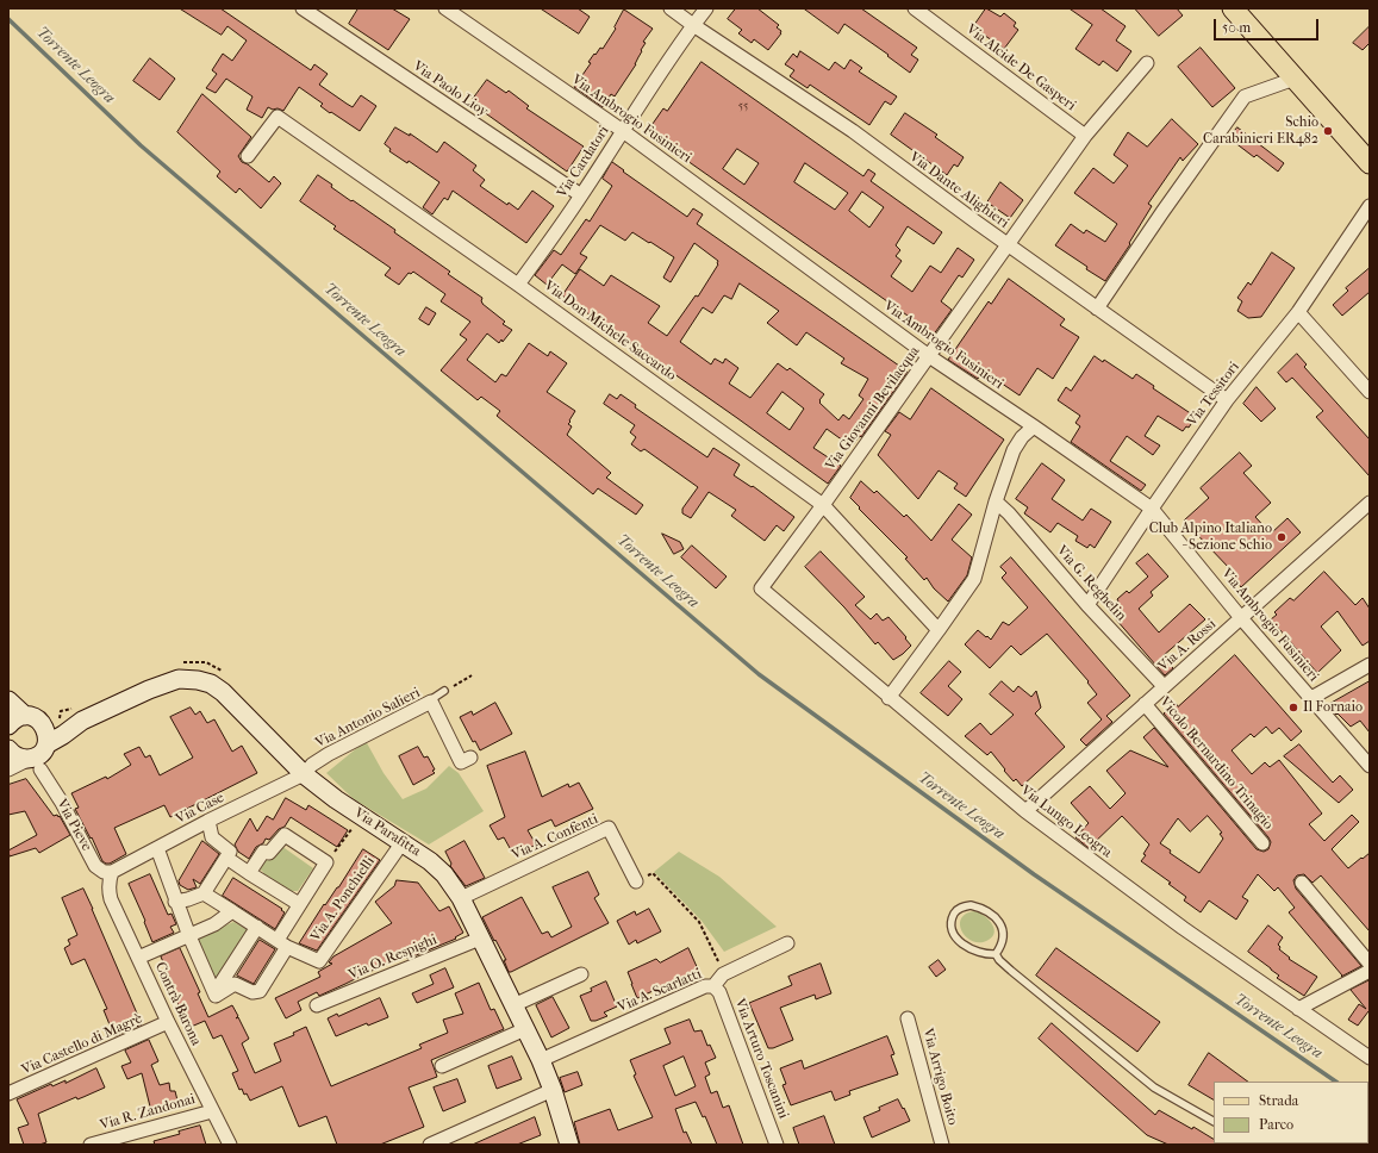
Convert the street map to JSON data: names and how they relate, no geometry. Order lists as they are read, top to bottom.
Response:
{
  "streets": {
    "street": [
      "Via Alcide De Gasperi",
      "Via Paolo Lioy",
      "Via Ambrogio Fusinieri",
      "Via Cardatori",
      "Via Dante Alighieri",
      "Via Don Michele Saccardo",
      "Via Tessitori",
      "Via Giovanni Bevilacqua",
      "Via G. Reghelin",
      "Via A. Rossi",
      "Via Antonio Salieri",
      "Vicolo Bernardino Trinagio",
      "Via Case",
      "Via Lungo Leogra",
      "Via Pieve",
      "Via Parafitta",
      "Via A. Confenti",
      "Via A. Ponchielli",
      "Via O. Respighi",
      "Via A. Scarlatti",
      "Contrà Barona",
      "Via Castello di Magrè",
      "Via Arturo Toscanini",
      "Via Arrigo Boito",
      "Via R. Zandonai"
    ]
  },
  "crossings": [
    ["Via Alcide De Gasperi", "Via Giovanni Bevilacqua"],
    ["Via Paolo Lioy", "Via Cardatori"],
    ["Via Ambrogio Fusinieri", "Via Cardatori"],
    ["Via Ambrogio Fusinieri", "Via Tessitori"],
    ["Via Ambrogio Fusinieri", "Via Giovanni Bevilacqua"],
    ["Via Ambrogio Fusinieri", "Via A. Rossi"],
    ["Via Cardatori", "Via Dante Alighieri"],
    ["Via Cardatori", "Via Don Michele Saccardo"],
    ["Via Dante Alighieri", "Via Tessitori"],
    ["Via Dante Alighieri", "Via Giovanni Bevilacqua"],
    ["Via Don Michele Saccardo", "Via Giovanni Bevilacqua"],
    ["Via Tessitori", "Via G. Reghelin"],
    ["Via Giovanni Bevilacqua", "Via Lungo Leogra"],
    ["Via G. Reghelin", "Via A. Rossi"],
    ["Via A. Rossi", "Vicolo Bernardino Trinagio"],
    ["Via A. Rossi", "Via Lungo Leogra"],
    ["Via Antonio Salieri", "Via Case"],
    ["Via Antonio Salieri", "Via Parafitta"],
    ["Via Case", "Via Pieve"],
    ["Via Case", "Via Parafitta"],
    ["Via Case", "Contrà Barona"],
    ["Via Pieve", "Via Parafitta"],
    ["Via Pieve", "Contrà Barona"],
    ["Via Parafitta", "Via A. Confenti"],
    ["Via Parafitta", "Via A. Ponchielli"],
    ["Via Parafitta", "Via O. Respighi"],
    ["Via Parafitta", "Via A. Scarlatti"],
    ["Via A. Scarlatti", "Via Arturo Toscanini"],
    ["Contrà Barona", "Via Castello di Magrè"],
    ["Contrà Barona", "Via R. Zandonai"]
  ],
  "water": ["Torrente Leogra"],
  "places": ["Schio Carabinieri ER482", "Club Alpino Italiano - Sezione Schio", "Il Fornaio"],
  "house_numbers": ["55"],
  "legend": ["Strada", "Parco"],
  "scale_bar": "50 m"
}
